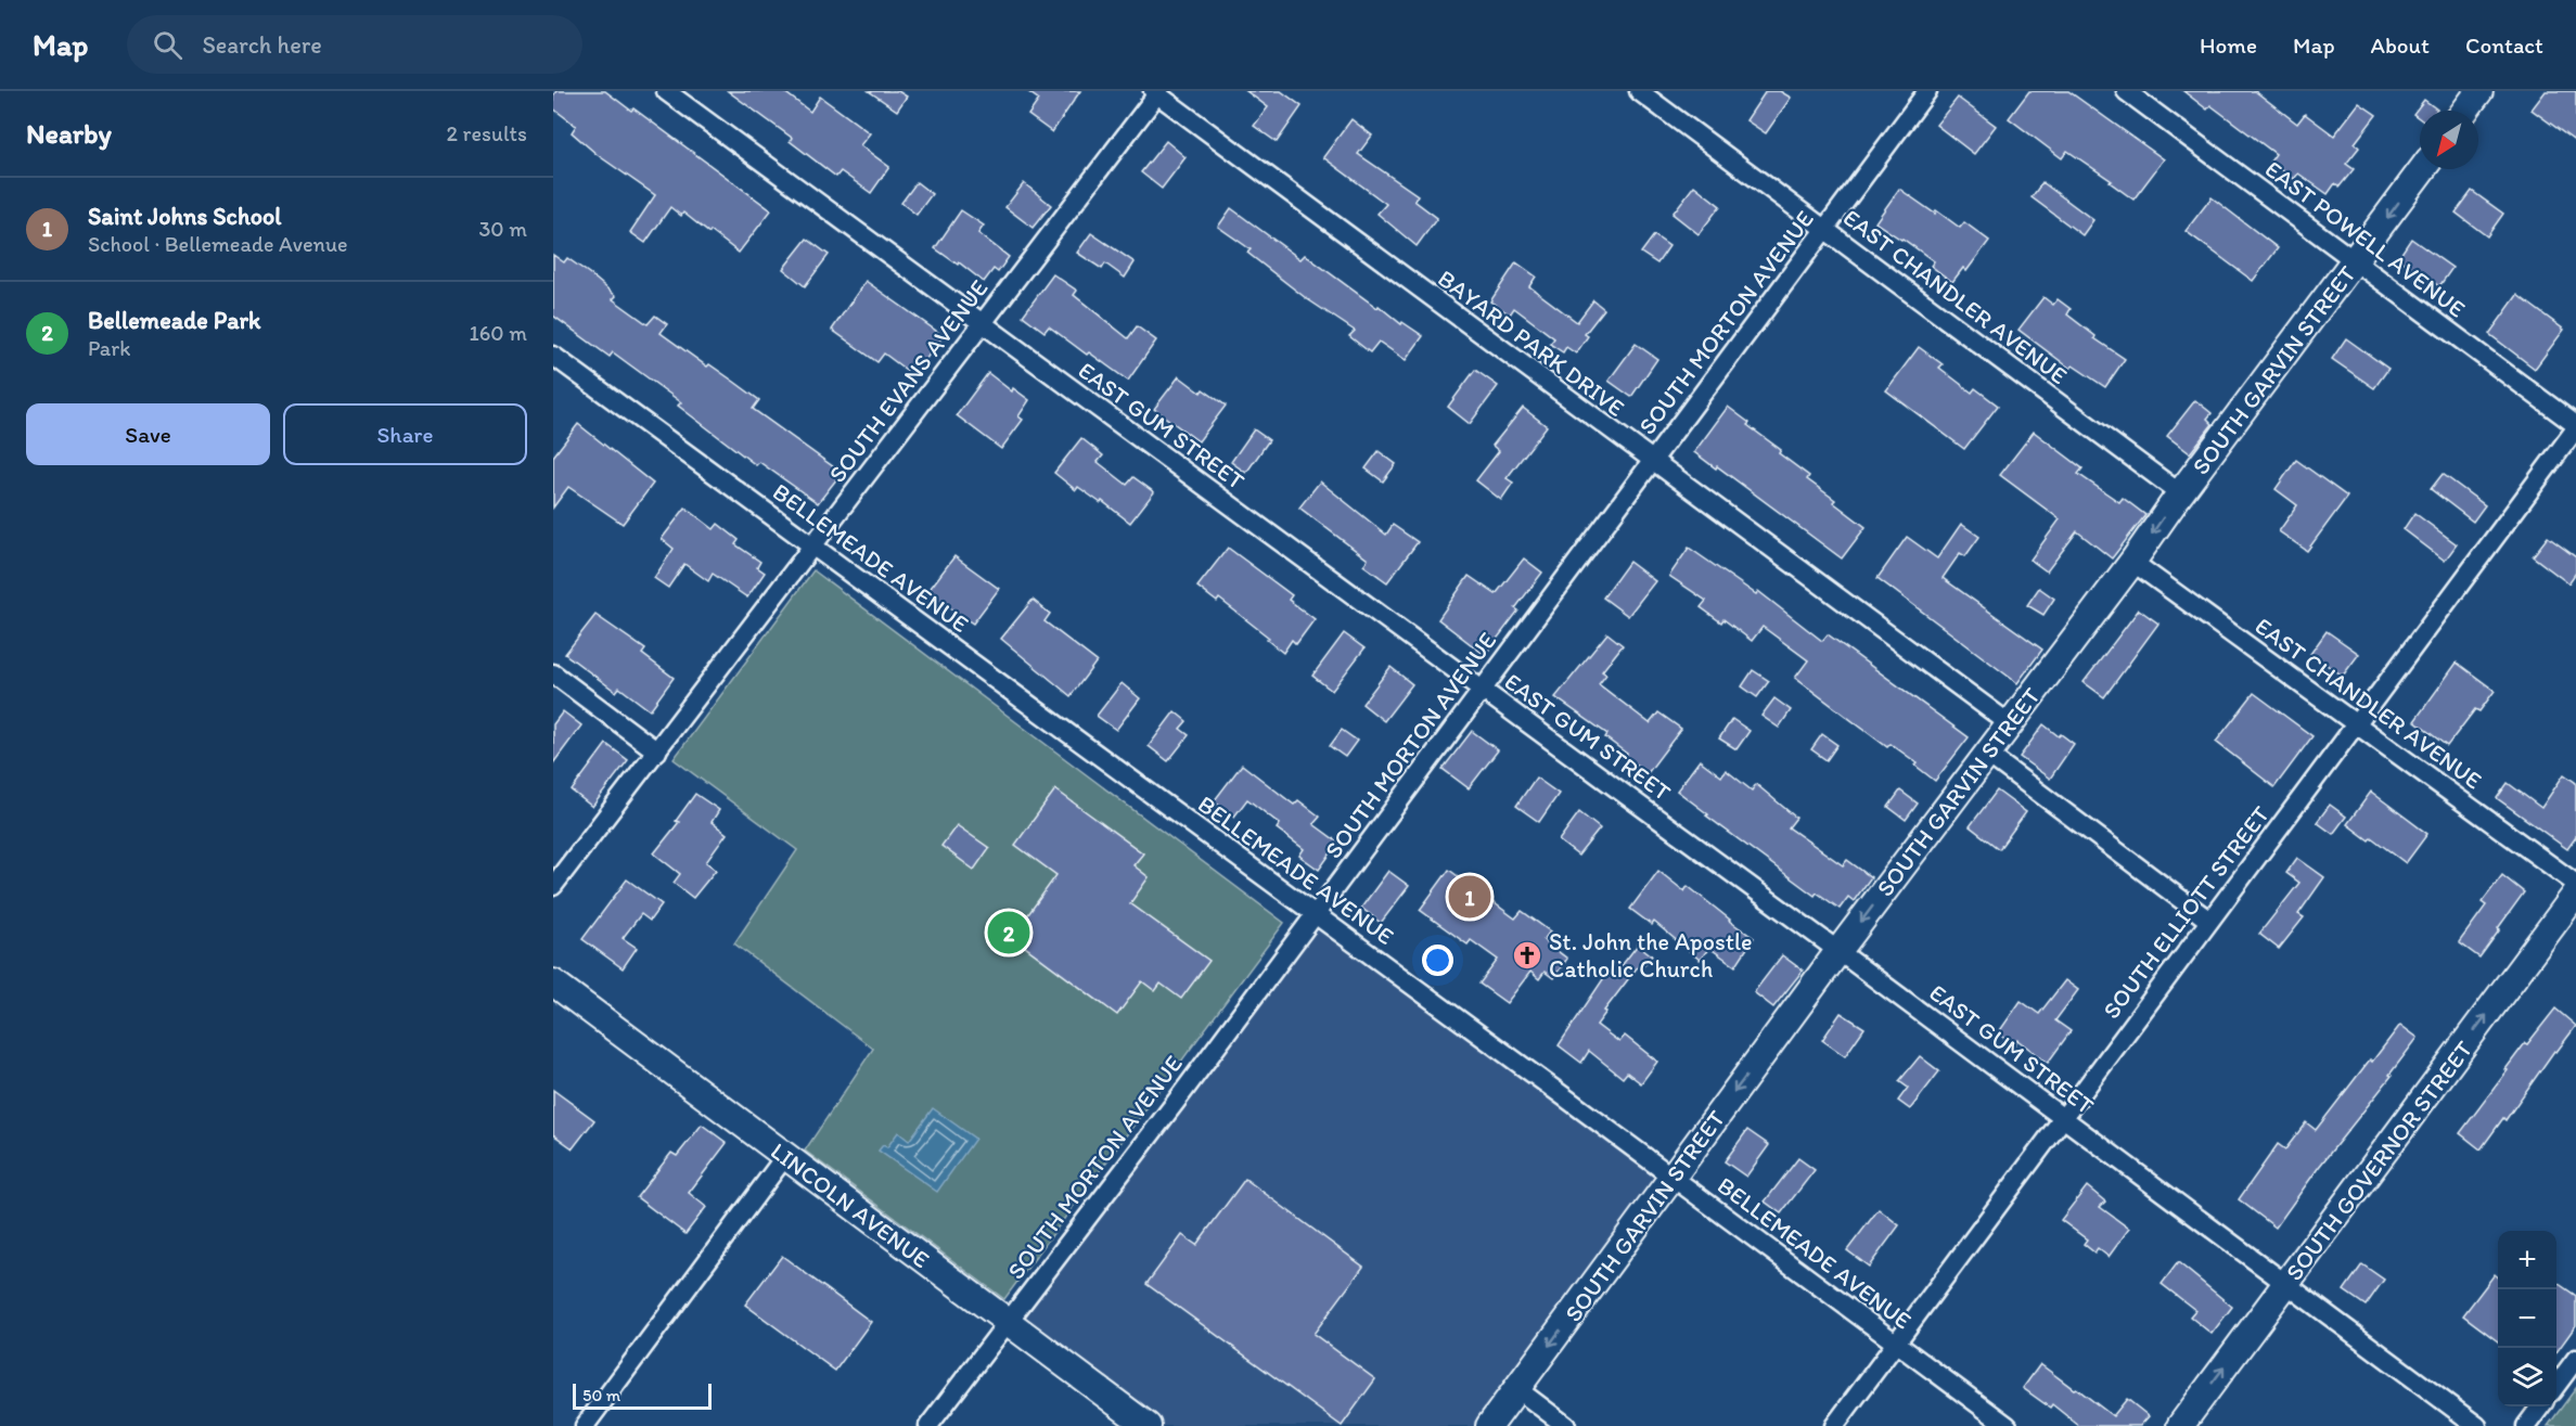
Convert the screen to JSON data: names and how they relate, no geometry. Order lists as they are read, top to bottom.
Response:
{
  "streets": {
    "street": [
      "EAST POWELL AVENUE",
      "EAST CHANDLER AVENUE",
      "SOUTH MORTON AVENUE",
      "BAYARD PARK DRIVE",
      "SOUTH GARVIN STREET",
      "SOUTH EVANS AVENUE",
      "EAST GUM STREET",
      "BELLEMEADE AVENUE",
      "SOUTH ELLIOTT STREET",
      "SOUTH GOVERNOR STREET",
      "LINCOLN AVENUE"
    ]
  },
  "crossings": [
    ["EAST POWELL AVENUE", "SOUTH GARVIN STREET"],
    ["EAST POWELL AVENUE", "SOUTH ELLIOTT STREET"],
    ["EAST CHANDLER AVENUE", "SOUTH MORTON AVENUE"],
    ["EAST CHANDLER AVENUE", "SOUTH GARVIN STREET"],
    ["EAST CHANDLER AVENUE", "SOUTH ELLIOTT STREET"],
    ["SOUTH MORTON AVENUE", "BAYARD PARK DRIVE"],
    ["SOUTH MORTON AVENUE", "EAST GUM STREET"],
    ["SOUTH MORTON AVENUE", "BELLEMEADE AVENUE"],
    ["SOUTH MORTON AVENUE", "LINCOLN AVENUE"],
    ["BAYARD PARK DRIVE", "SOUTH GARVIN STREET"],
    ["BAYARD PARK DRIVE", "SOUTH EVANS AVENUE"],
    ["SOUTH GARVIN STREET", "EAST GUM STREET"],
    ["SOUTH GARVIN STREET", "BELLEMEADE AVENUE"],
    ["SOUTH EVANS AVENUE", "EAST GUM STREET"],
    ["SOUTH EVANS AVENUE", "BELLEMEADE AVENUE"],
    ["EAST GUM STREET", "SOUTH ELLIOTT STREET"],
    ["EAST GUM STREET", "SOUTH GOVERNOR STREET"],
    ["BELLEMEADE AVENUE", "SOUTH ELLIOTT STREET"]
  ],
  "one_way": ["SOUTH GARVIN STREET", "SOUTH GOVERNOR STREET"],
  "places": {
    "church": ["St. John the Apostle Catholic Church"]
  },
  "scale_bar": "50 m",
  "north": "bottom left",
  "page": {
    "header": "Map",
    "search": "Search here",
    "nav": [
      "Home",
      "Map",
      "About",
      "Contact"
    ],
    "heading": ["Nearby", "2 results"],
    "list": [
      {
        "mark": "1",
        "name": "Saint Johns School",
        "note": "School · Bellemeade Avenue",
        "value": "30 m"
      },
      {
        "mark": "2",
        "name": "Bellemeade Park",
        "note": "Park",
        "value": "160 m"
      }
    ],
    "buttons": ["Save", "Share"],
    "pins": ["1", "2"],
    "map_buttons": ["+", "−"],
    "scale": "50 m"
  }
}
